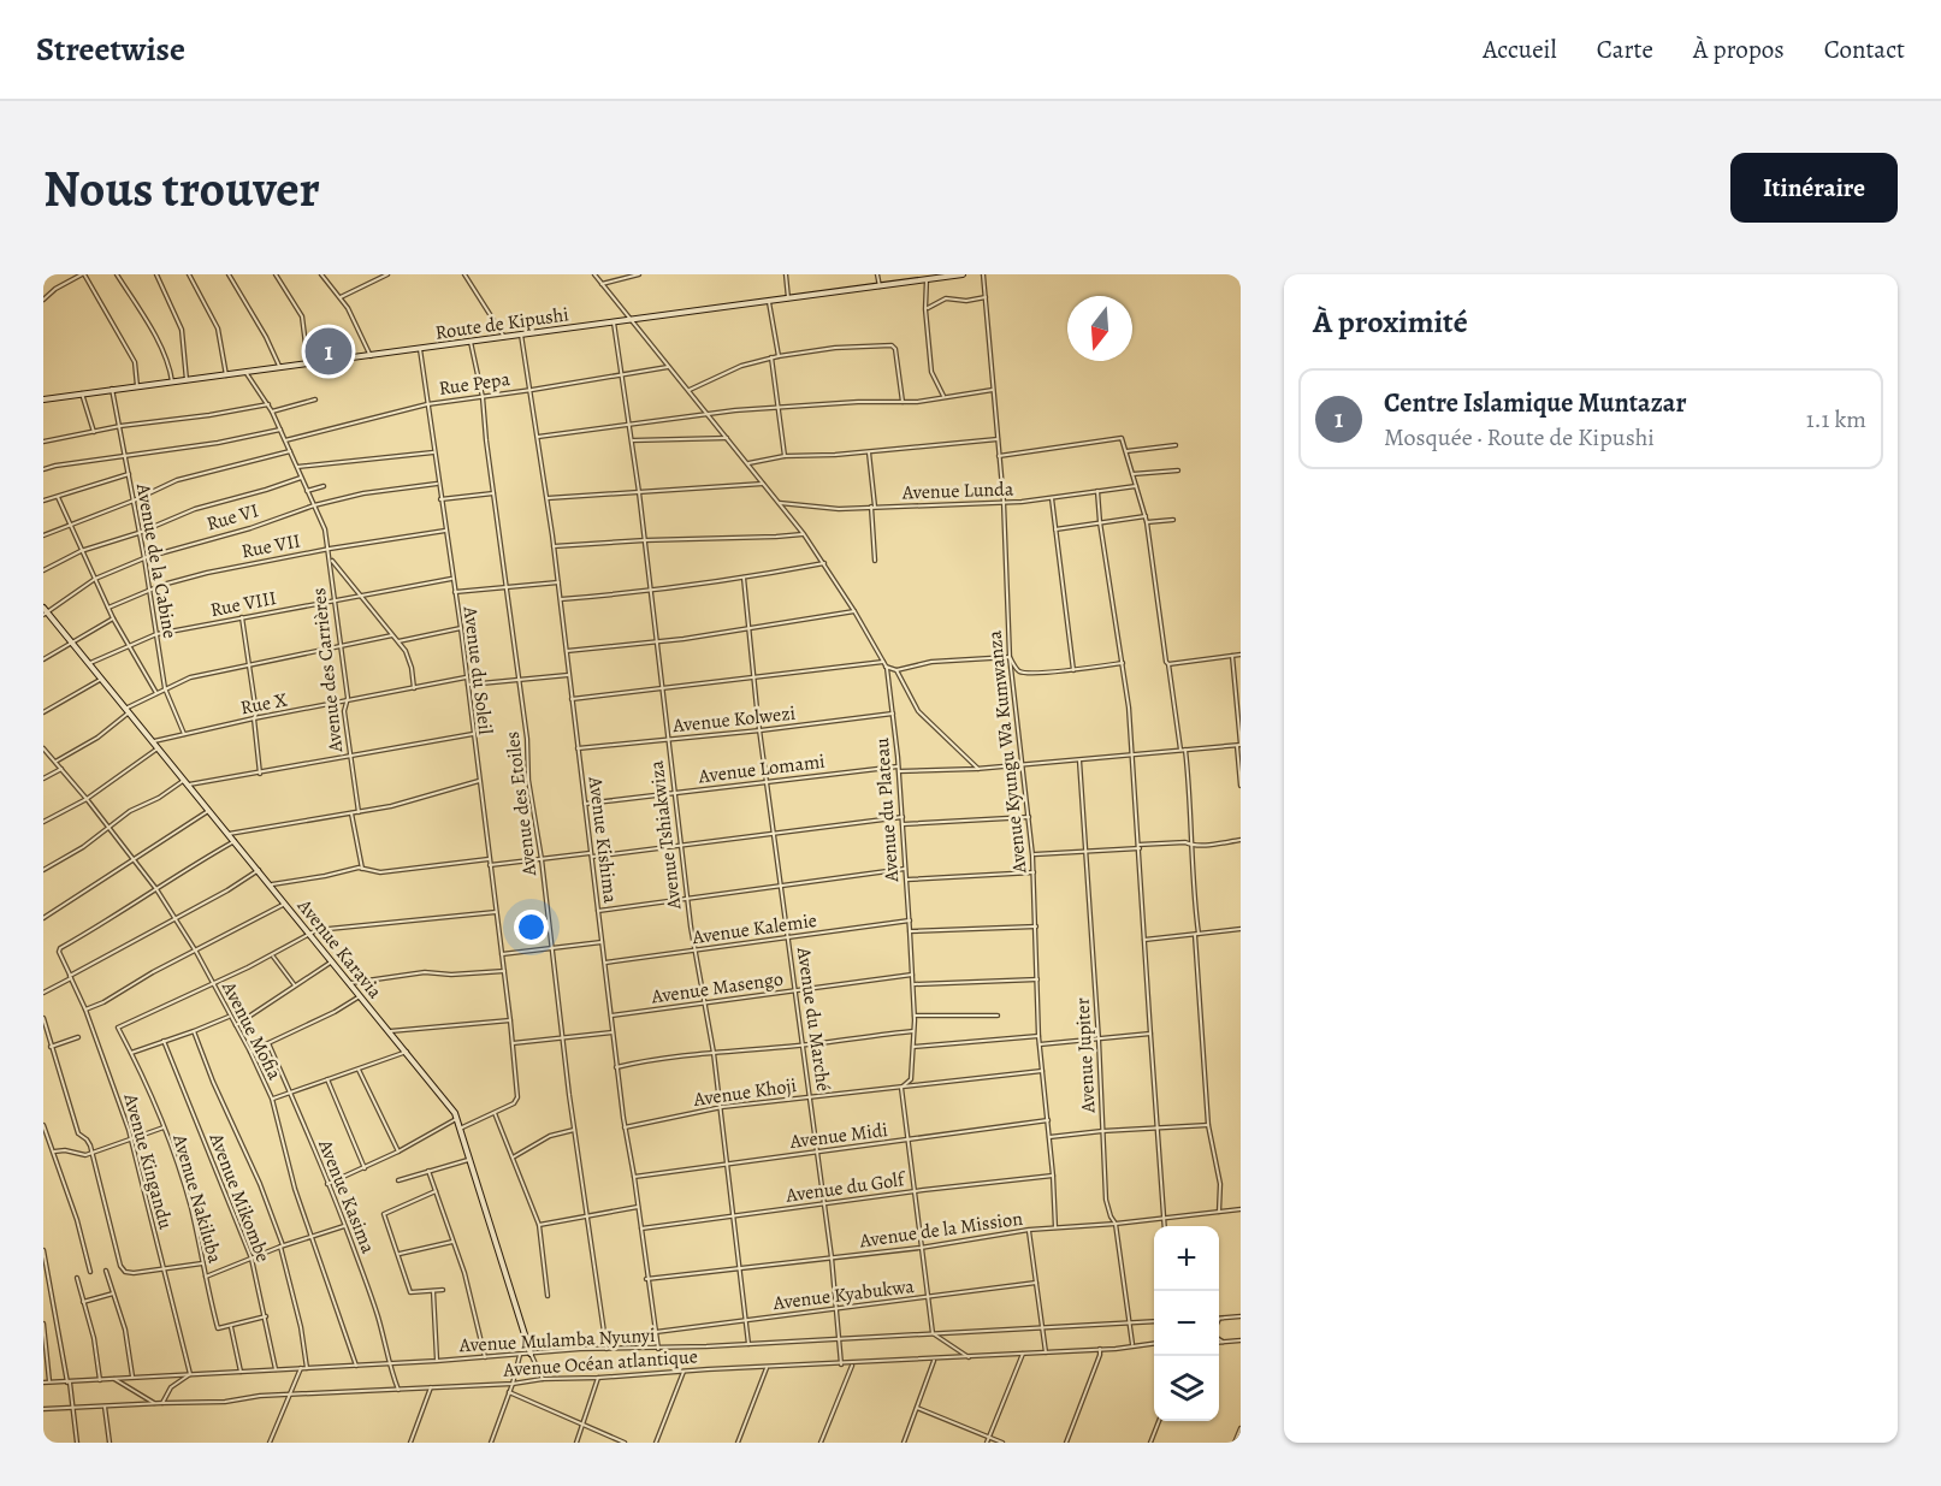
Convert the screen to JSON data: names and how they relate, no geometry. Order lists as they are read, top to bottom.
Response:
{
  "streets": {
    "main road": ["Route de Kipushi", "Avenue Karavia"],
    "street": [
      "Rue Pepa",
      "Avenue Lunda",
      "Rue VI",
      "Rue VII",
      "Avenue de la Cabine",
      "Rue VIII",
      "Avenue des Carrières",
      "Avenue du Soleil",
      "Rue X",
      "Avenue Kolwezi",
      "Avenue Kyungu Wa Kumwanza",
      "Avenue Lomami",
      "Avenue des Etoiles",
      "Avenue du Plateau",
      "Avenue Tshiakwiza",
      "Avenue Kishima",
      "Avenue Kalemie",
      "Avenue Masengo",
      "Avenue du Marché",
      "Avenue Mofia",
      "Avenue Jupiter",
      "Avenue Khoji",
      "Avenue Midi",
      "Avenue Kingandu",
      "Avenue du Golf",
      "Avenue Kasima",
      "Avenue Mikombe",
      "Avenue Nakiluba",
      "Avenue de la Mission",
      "Avenue Kyabukwa",
      "Avenue Mulamba Nyunyi",
      "Avenue Océan atlantique"
    ]
  },
  "crossings": [
    ["Route de Kipushi", "Avenue de la Cabine"],
    ["Route de Kipushi", "Avenue des Carrières"],
    ["Route de Kipushi", "Avenue du Soleil"],
    ["Route de Kipushi", "Avenue des Etoiles"],
    ["Route de Kipushi", "Avenue du Plateau"],
    ["Route de Kipushi", "Avenue Tshiakwiza"],
    ["Route de Kipushi", "Avenue Kishima"],
    ["Rue Pepa", "Avenue des Carrières"],
    ["Rue Pepa", "Avenue du Soleil"],
    ["Rue Pepa", "Avenue des Etoiles"],
    ["Rue Pepa", "Avenue du Plateau"],
    ["Rue Pepa", "Avenue Tshiakwiza"],
    ["Rue Pepa", "Avenue Kishima"],
    ["Avenue Lunda", "Avenue Kyungu Wa Kumwanza"],
    ["Avenue Lunda", "Avenue du Plateau"],
    ["Rue VI", "Avenue de la Cabine"],
    ["Rue VI", "Avenue des Carrières"],
    ["Rue VI", "Avenue du Soleil"],
    ["Rue VI", "Avenue Karavia"],
    ["Rue VII", "Avenue de la Cabine"],
    ["Rue VII", "Avenue des Carrières"],
    ["Rue VII", "Avenue du Soleil"],
    ["Avenue de la Cabine", "Rue VIII"],
    ["Avenue de la Cabine", "Rue X"],
    ["Rue VIII", "Avenue des Carrières"],
    ["Rue VIII", "Avenue du Soleil"],
    ["Rue VIII", "Avenue Karavia"],
    ["Avenue des Carrières", "Rue X"],
    ["Avenue du Soleil", "Rue X"],
    ["Avenue du Soleil", "Avenue Karavia"],
    ["Rue X", "Avenue Karavia"],
    ["Avenue Kolwezi", "Avenue du Plateau"],
    ["Avenue Kolwezi", "Avenue Tshiakwiza"],
    ["Avenue Kolwezi", "Avenue Kishima"],
    ["Avenue Kolwezi", "Avenue du Marché"],
    ["Avenue Kyungu Wa Kumwanza", "Avenue Khoji"],
    ["Avenue Kyungu Wa Kumwanza", "Avenue Midi"],
    ["Avenue Kyungu Wa Kumwanza", "Avenue du Golf"],
    ["Avenue Kyungu Wa Kumwanza", "Avenue de la Mission"],
    ["Avenue Lomami", "Avenue du Plateau"],
    ["Avenue Lomami", "Avenue Tshiakwiza"],
    ["Avenue Lomami", "Avenue Kishima"],
    ["Avenue Lomami", "Avenue du Marché"],
    ["Avenue des Etoiles", "Avenue Mulamba Nyunyi"],
    ["Avenue du Plateau", "Avenue Kalemie"],
    ["Avenue du Plateau", "Avenue Masengo"],
    ["Avenue du Plateau", "Avenue Khoji"],
    ["Avenue du Plateau", "Avenue Midi"],
    ["Avenue du Plateau", "Avenue du Golf"],
    ["Avenue du Plateau", "Avenue de la Mission"],
    ["Avenue du Plateau", "Avenue Kyabukwa"],
    ["Avenue du Plateau", "Avenue Mulamba Nyunyi"],
    ["Avenue Tshiakwiza", "Avenue Kalemie"],
    ["Avenue Tshiakwiza", "Avenue Masengo"],
    ["Avenue Tshiakwiza", "Avenue Khoji"],
    ["Avenue Tshiakwiza", "Avenue Midi"],
    ["Avenue Tshiakwiza", "Avenue du Golf"],
    ["Avenue Tshiakwiza", "Avenue de la Mission"],
    ["Avenue Tshiakwiza", "Avenue Kyabukwa"],
    ["Avenue Tshiakwiza", "Avenue Mulamba Nyunyi"],
    ["Avenue Kishima", "Avenue Kalemie"],
    ["Avenue Kishima", "Avenue Masengo"],
    ["Avenue Kishima", "Avenue Khoji"],
    ["Avenue Kishima", "Avenue Midi"],
    ["Avenue Kishima", "Avenue du Golf"],
    ["Avenue Kishima", "Avenue de la Mission"],
    ["Avenue Kishima", "Avenue Kyabukwa"],
    ["Avenue Kishima", "Avenue Mulamba Nyunyi"],
    ["Avenue Kalemie", "Avenue du Marché"],
    ["Avenue Karavia", "Avenue Mulamba Nyunyi"],
    ["Avenue Masengo", "Avenue du Marché"],
    ["Avenue du Marché", "Avenue Khoji"],
    ["Avenue du Marché", "Avenue Midi"],
    ["Avenue du Marché", "Avenue du Golf"],
    ["Avenue du Marché", "Avenue de la Mission"],
    ["Avenue du Marché", "Avenue Kyabukwa"],
    ["Avenue du Marché", "Avenue Mulamba Nyunyi"],
    ["Avenue du Marché", "Avenue Océan atlantique"],
    ["Avenue Mofia", "Avenue Kingandu"],
    ["Avenue Mofia", "Avenue Nakiluba"],
    ["Avenue Mofia", "Avenue Mulamba Nyunyi"],
    ["Avenue Jupiter", "Avenue de la Mission"],
    ["Avenue Jupiter", "Avenue Mulamba Nyunyi"],
    ["Avenue Jupiter", "Avenue Océan atlantique"],
    ["Avenue Kingandu", "Avenue Mulamba Nyunyi"],
    ["Avenue Kasima", "Avenue Mulamba Nyunyi"],
    ["Avenue Kasima", "Avenue Océan atlantique"],
    ["Avenue Mikombe", "Avenue Mulamba Nyunyi"]
  ],
  "north": "bottom",
  "page": {
    "header": "Streetwise",
    "nav": [
      "Accueil",
      "Carte",
      "À propos",
      "Contact"
    ],
    "buttons": "Itinéraire",
    "title": "Nous trouver",
    "heading": "À proximité",
    "pins": "1",
    "list": [
      {
        "mark": "1",
        "name": "Centre Islamique Muntazar",
        "note": "Mosquée · Route de Kipushi",
        "value": "1.1 km"
      }
    ],
    "map_buttons": ["+", "−"]
  }
}
